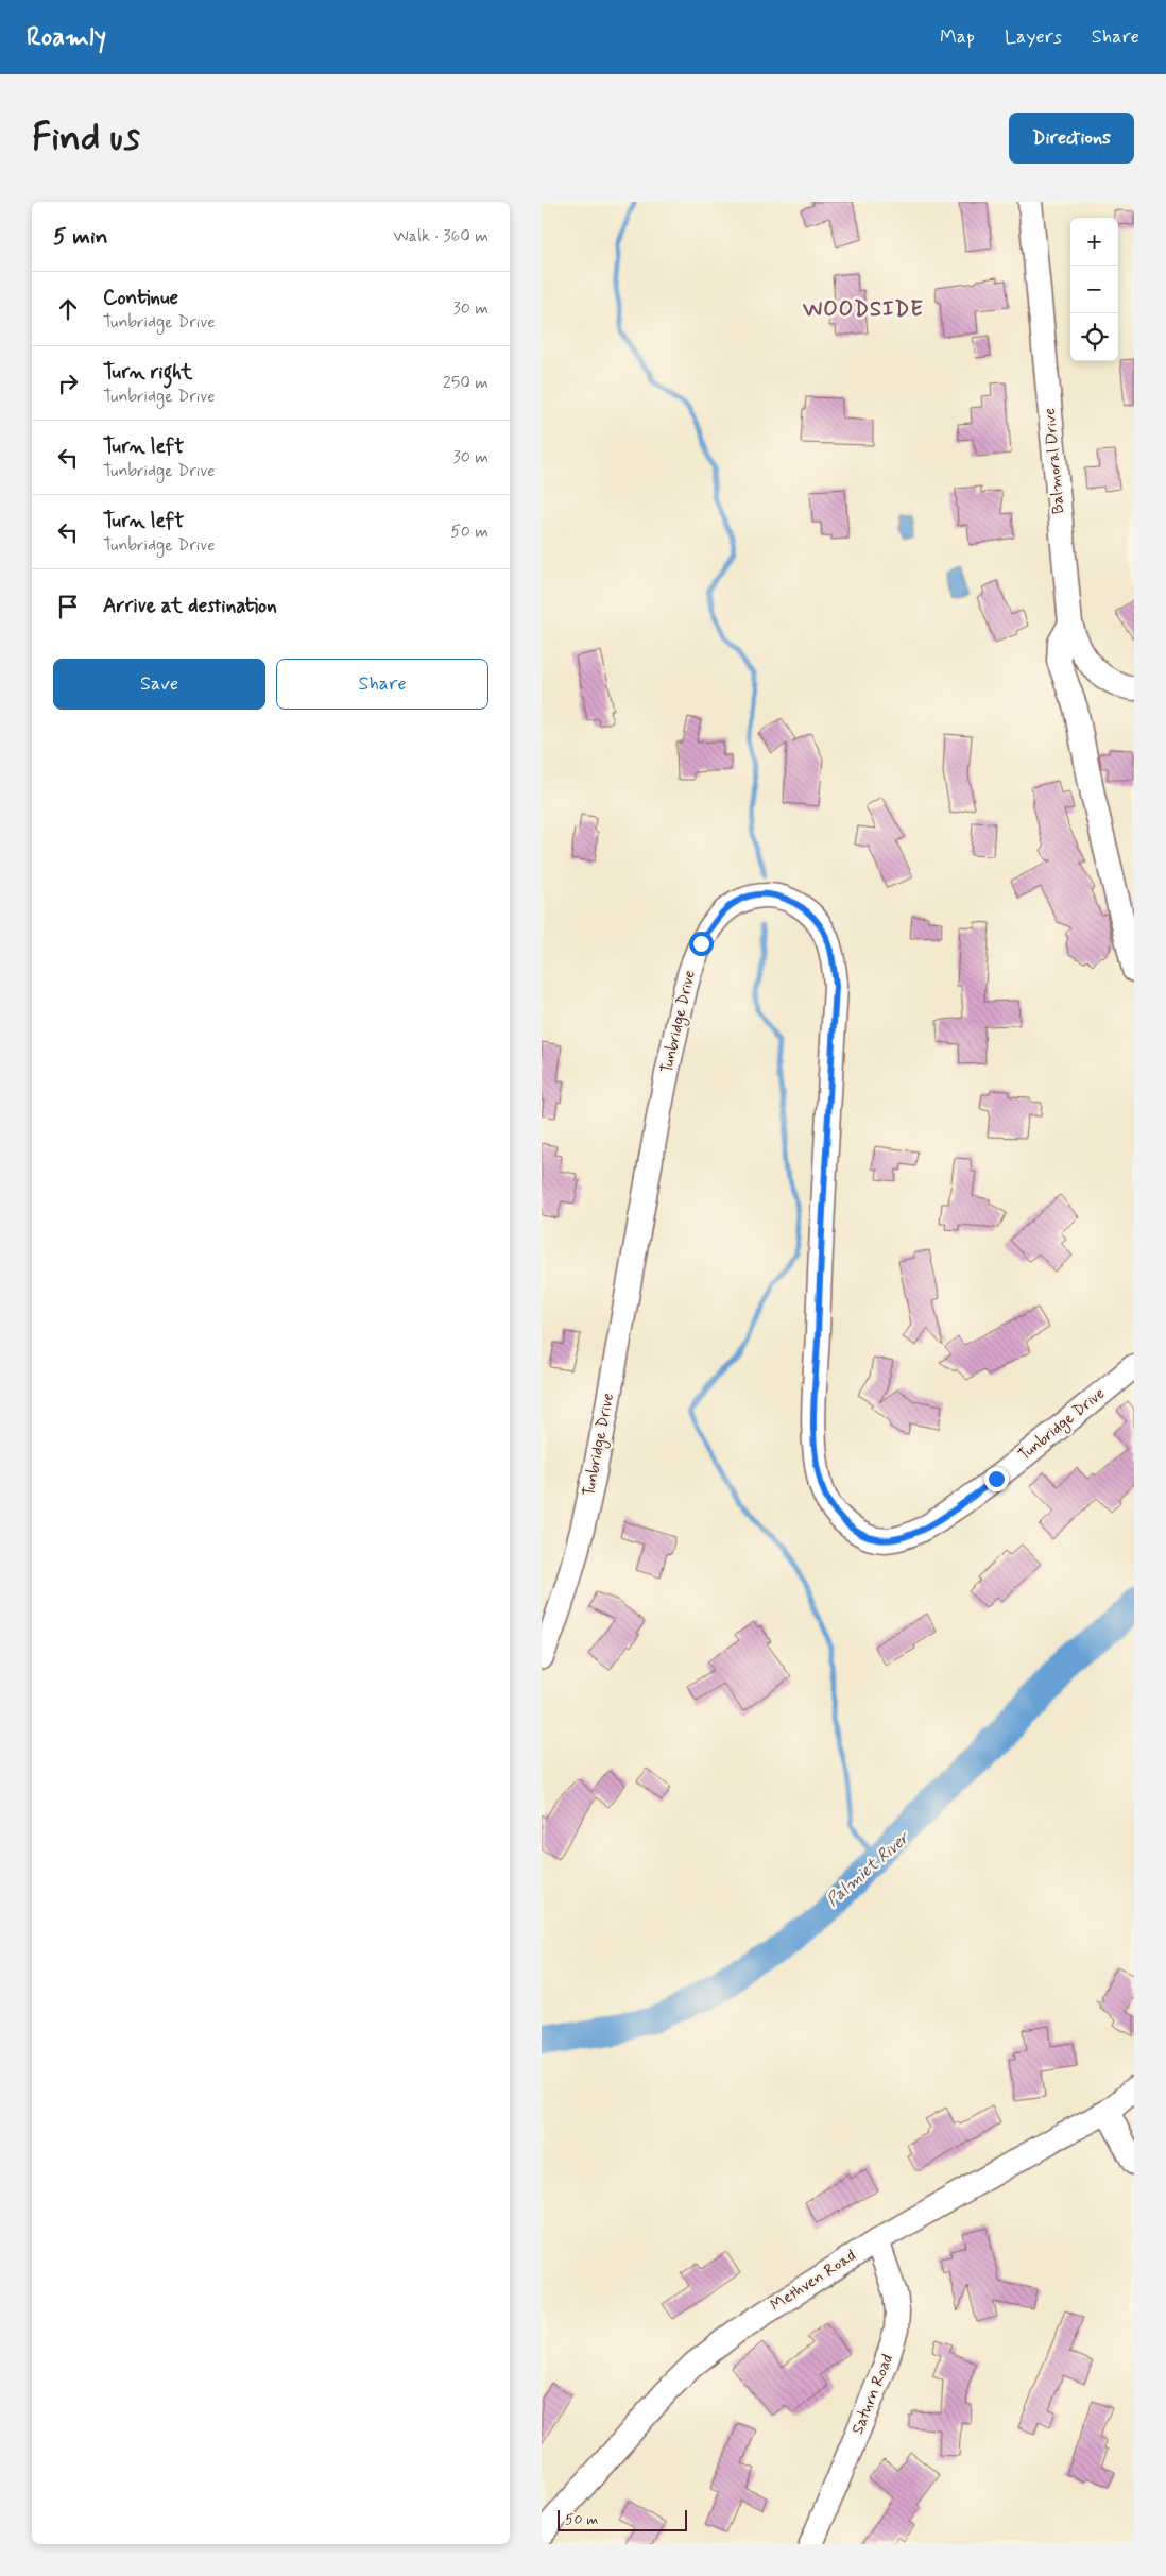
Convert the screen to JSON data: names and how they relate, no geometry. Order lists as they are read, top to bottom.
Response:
{
  "streets": {
    "street": [
      "Balmoral Drive",
      "Tunbridge Drive",
      "Methven Road",
      "Saturn Road"
    ]
  },
  "crossings": [
    ["Methven Road", "Saturn Road"]
  ],
  "districts": ["WOODSIDE"],
  "water": ["Palmiet River"],
  "scale_bar": "50 m",
  "page": {
    "header": "Roamly",
    "nav": ["Map", "Layers", "Share"],
    "buttons": [
      "Directions",
      ["Save", "Share"]
    ],
    "title": "Find us",
    "heading": ["5 min", "Walk · 360 m"],
    "map_buttons": ["+", "−"],
    "list": [
      ["Continue", "Tunbridge Drive", "30 m"],
      ["Turn right", "Tunbridge Drive", "250 m"],
      ["Turn left", "Tunbridge Drive", "30 m"],
      ["Turn left", "Tunbridge Drive", "50 m"],
      "Arrive at destination"
    ],
    "scale": "50 m"
  }
}
